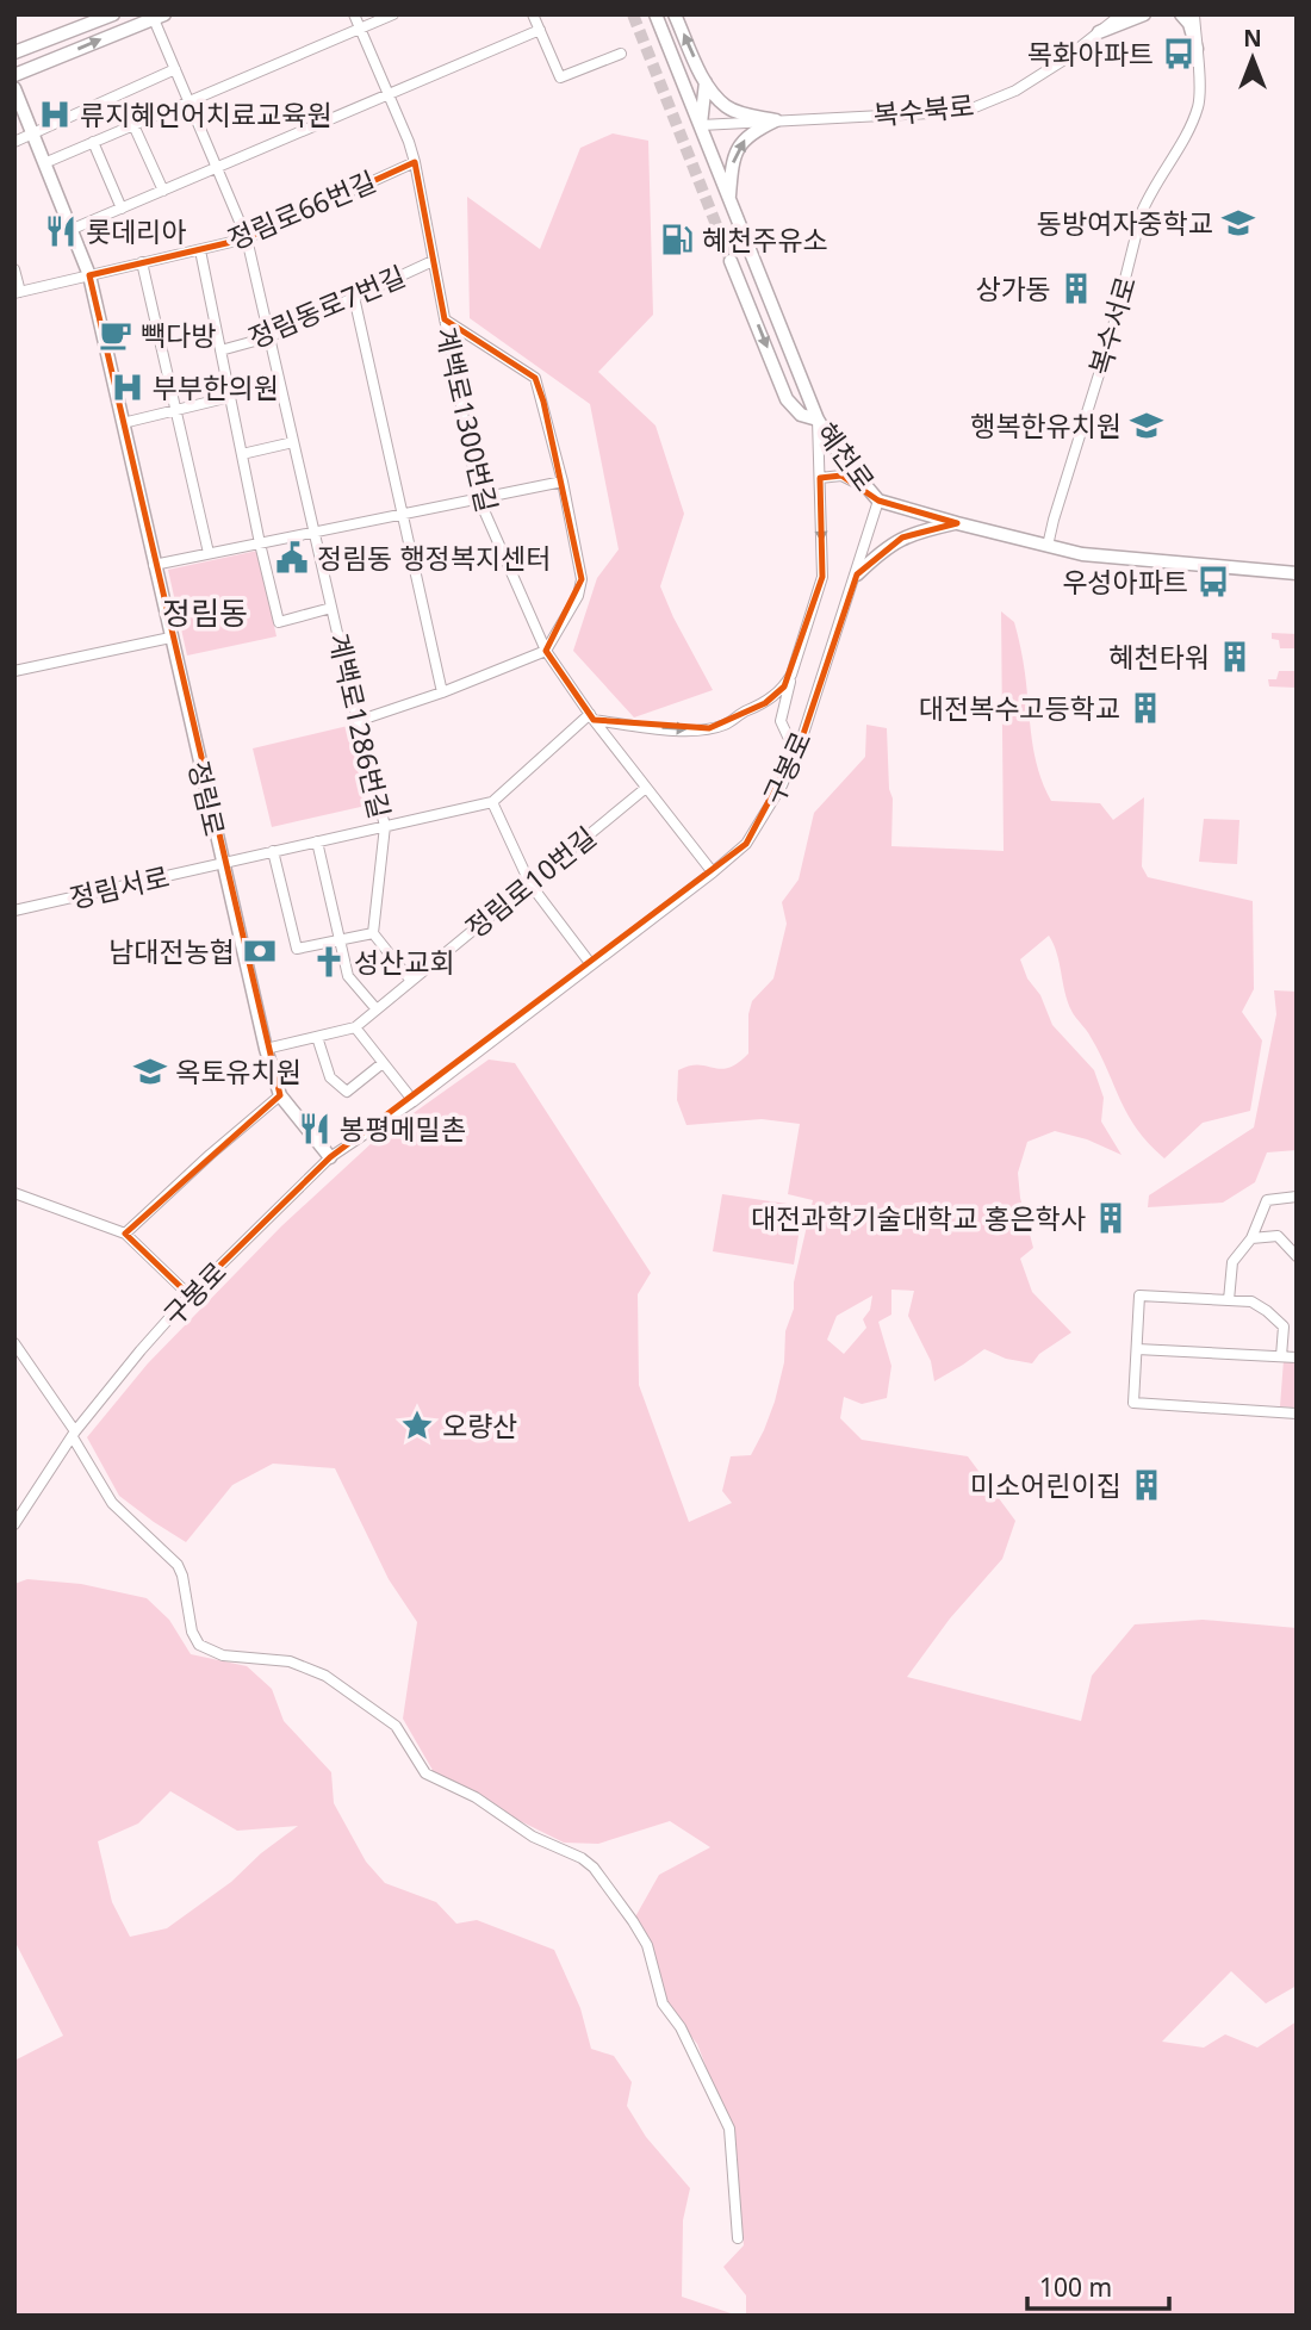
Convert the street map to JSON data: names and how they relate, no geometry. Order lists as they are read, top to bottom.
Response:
{
  "streets": {
    "main road": ["혜천로", "정림로"],
    "street": [
      "복수북로",
      "정림로66번길",
      "정림동로7번길",
      "복수서로",
      "계백로1300번길",
      "계백로1286번길",
      "구봉로",
      "정림로10번길",
      "정림서로"
    ]
  },
  "crossings": [
    ["복수북로", "혜천로"],
    ["정림로66번길", "정림동로7번길"],
    ["정림로66번길", "계백로1300번길"],
    ["정림로66번길", "계백로1286번길"],
    ["정림로66번길", "정림로"],
    ["정림동로7번길", "계백로1300번길"],
    ["정림동로7번길", "계백로1286번길"],
    ["복수서로", "혜천로"],
    ["계백로1300번길", "구봉로"],
    ["계백로1300번길", "정림로10번길"],
    ["혜천로", "구봉로"],
    ["계백로1286번길", "정림서로"],
    ["구봉로", "정림로"],
    ["정림로", "정림로10번길"],
    ["정림로", "정림서로"]
  ],
  "districts": ["정림동"],
  "places": {
    "bus stop": ["목화아파트", "우성아파트"],
    "hospital": ["류지혜언어치료교육원", "부부한의원"],
    "school or university": ["동방여자중학교", "행복한유치원", "옥토유치원"],
    "restaurant": ["롯데리아", "봉평메밀촌"],
    "fuel station": ["혜천주유소"],
    "building": [
      "상가동",
      "혜천타워",
      "대전복수고등학교",
      "대전과학기술대학교 홍은학사",
      "미소어린이집"
    ],
    "cafe": ["빽다방"],
    "public building": ["정림동 행정복지센터"],
    "bank": ["남대전농협"],
    "church": ["성산교회"],
    "place": ["오량산"]
  },
  "scale_bar": "100 m",
  "north": "top"
}
